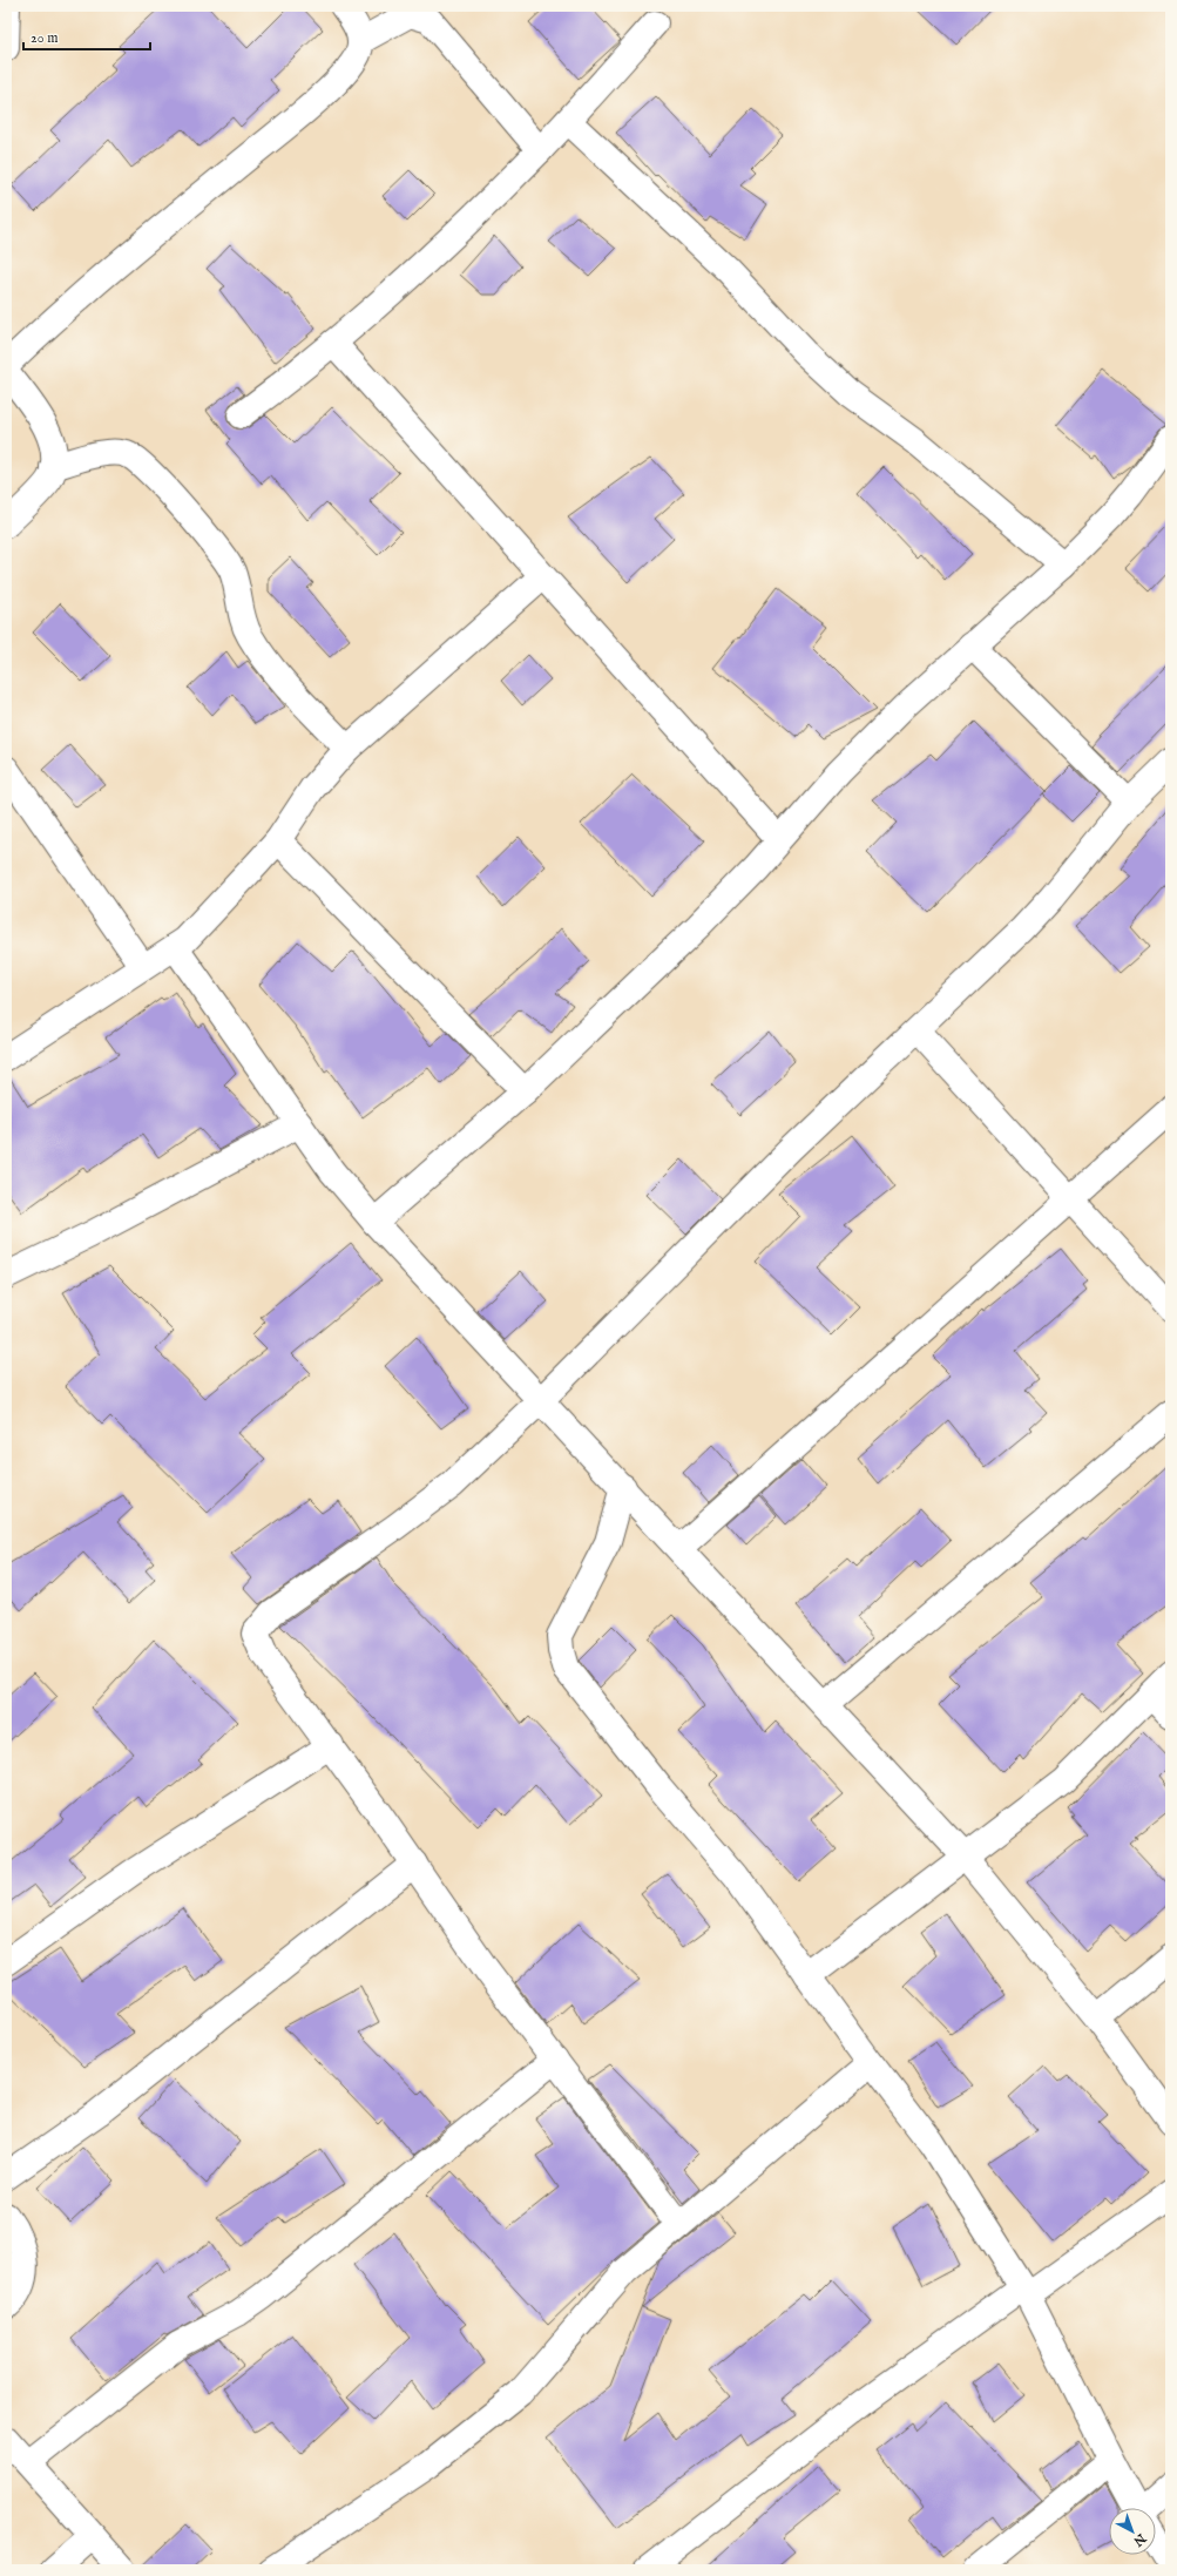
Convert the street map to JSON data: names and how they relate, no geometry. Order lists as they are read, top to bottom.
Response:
{
  "scale_bar": "20 m",
  "north": "bottom right"
}
